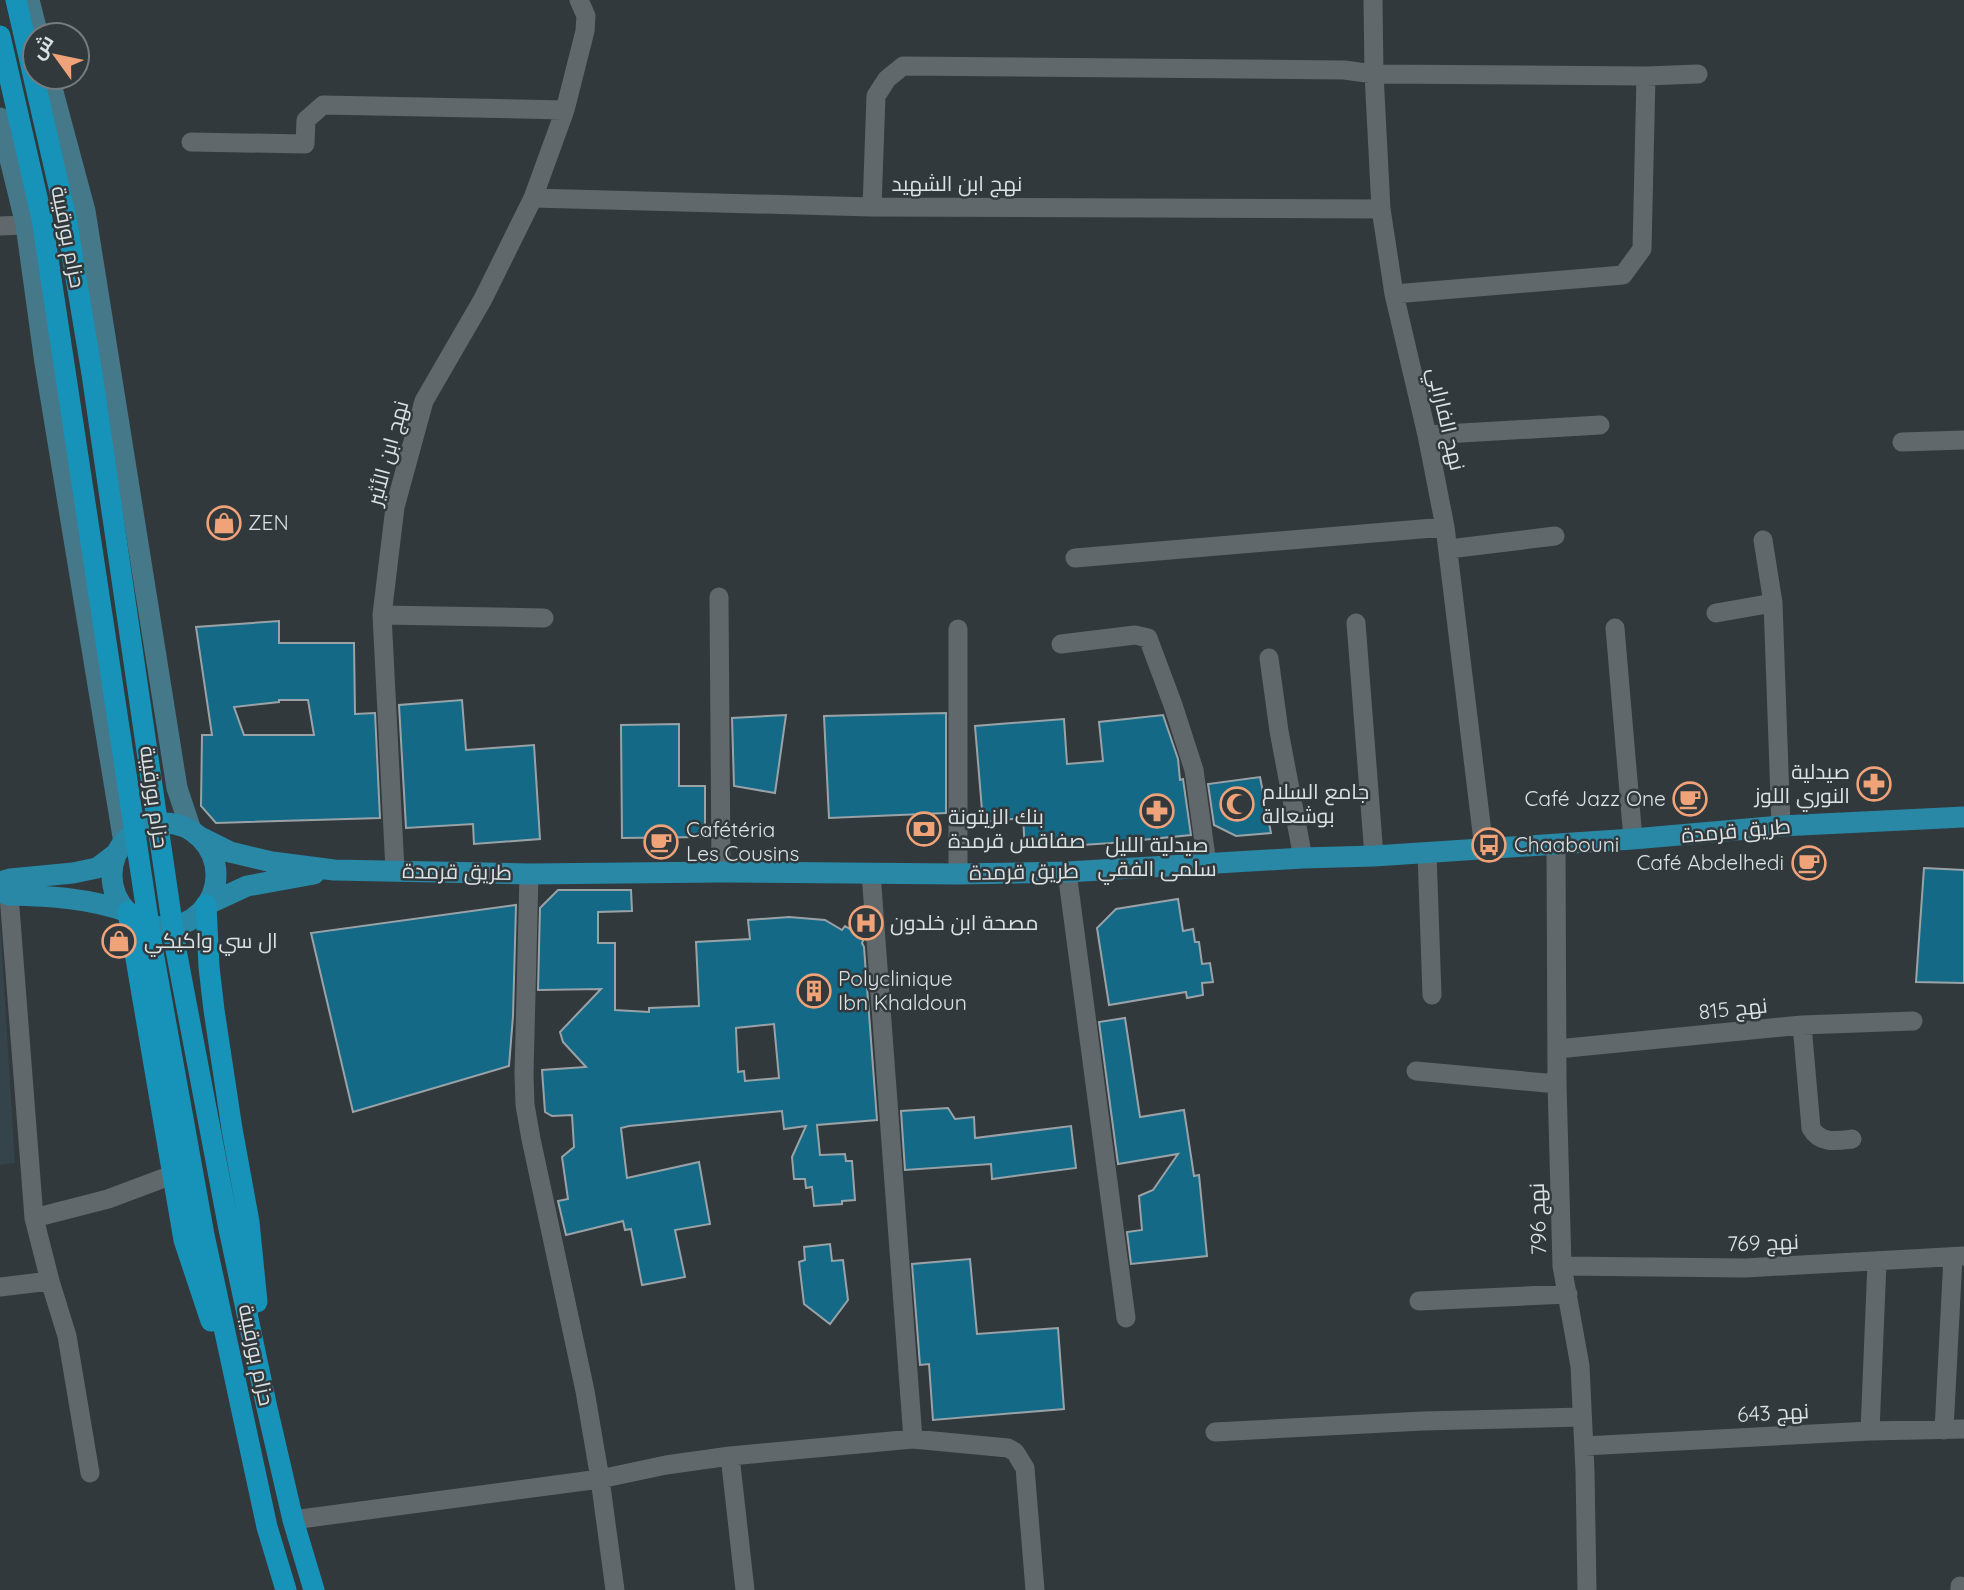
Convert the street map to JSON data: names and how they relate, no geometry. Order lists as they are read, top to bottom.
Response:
{
  "streets": {
    "highway": ["حزام بورقيبة"],
    "main road": ["طريق قرمدة"],
    "street": [
      "نهج ابن الشهيد",
      "نهج الفارابي",
      "نهج ابن الأثير",
      "نهج 815",
      "نهج 796",
      "نهج 769",
      "نهج 643"
    ]
  },
  "crossings": [
    ["نهج ابن الشهيد", "نهج الفارابي"],
    ["نهج ابن الشهيد", "نهج ابن الأثير"],
    ["حزام بورقيبة", "طريق قرمدة"],
    ["نهج الفارابي", "طريق قرمدة"],
    ["نهج ابن الأثير", "طريق قرمدة"],
    ["طريق قرمدة", "نهج 796"],
    ["نهج 815", "نهج 796"],
    ["نهج 796", "نهج 769"],
    ["نهج 796", "نهج 643"]
  ],
  "places": {
    "shop": ["ZEN", "ال سي واكيكي"],
    "pharmacy": ["صيدلية النوري اللوز", "صيدلية الليل سلمى الفقي"],
    "cafe": ["Café Jazz One", "Cafétéria Les Cousins", "Café Abdelhedi"],
    "mosque": ["جامع السلام بوشعالة"],
    "bank": ["بنك الزيتونة صفاقس قرمدة"],
    "bus stop": ["Chaabouni"],
    "hospital": ["مصحة ابن خلدون"],
    "building": ["Polyclinique Ibn Khaldoun"]
  },
  "north": "top left"
}
